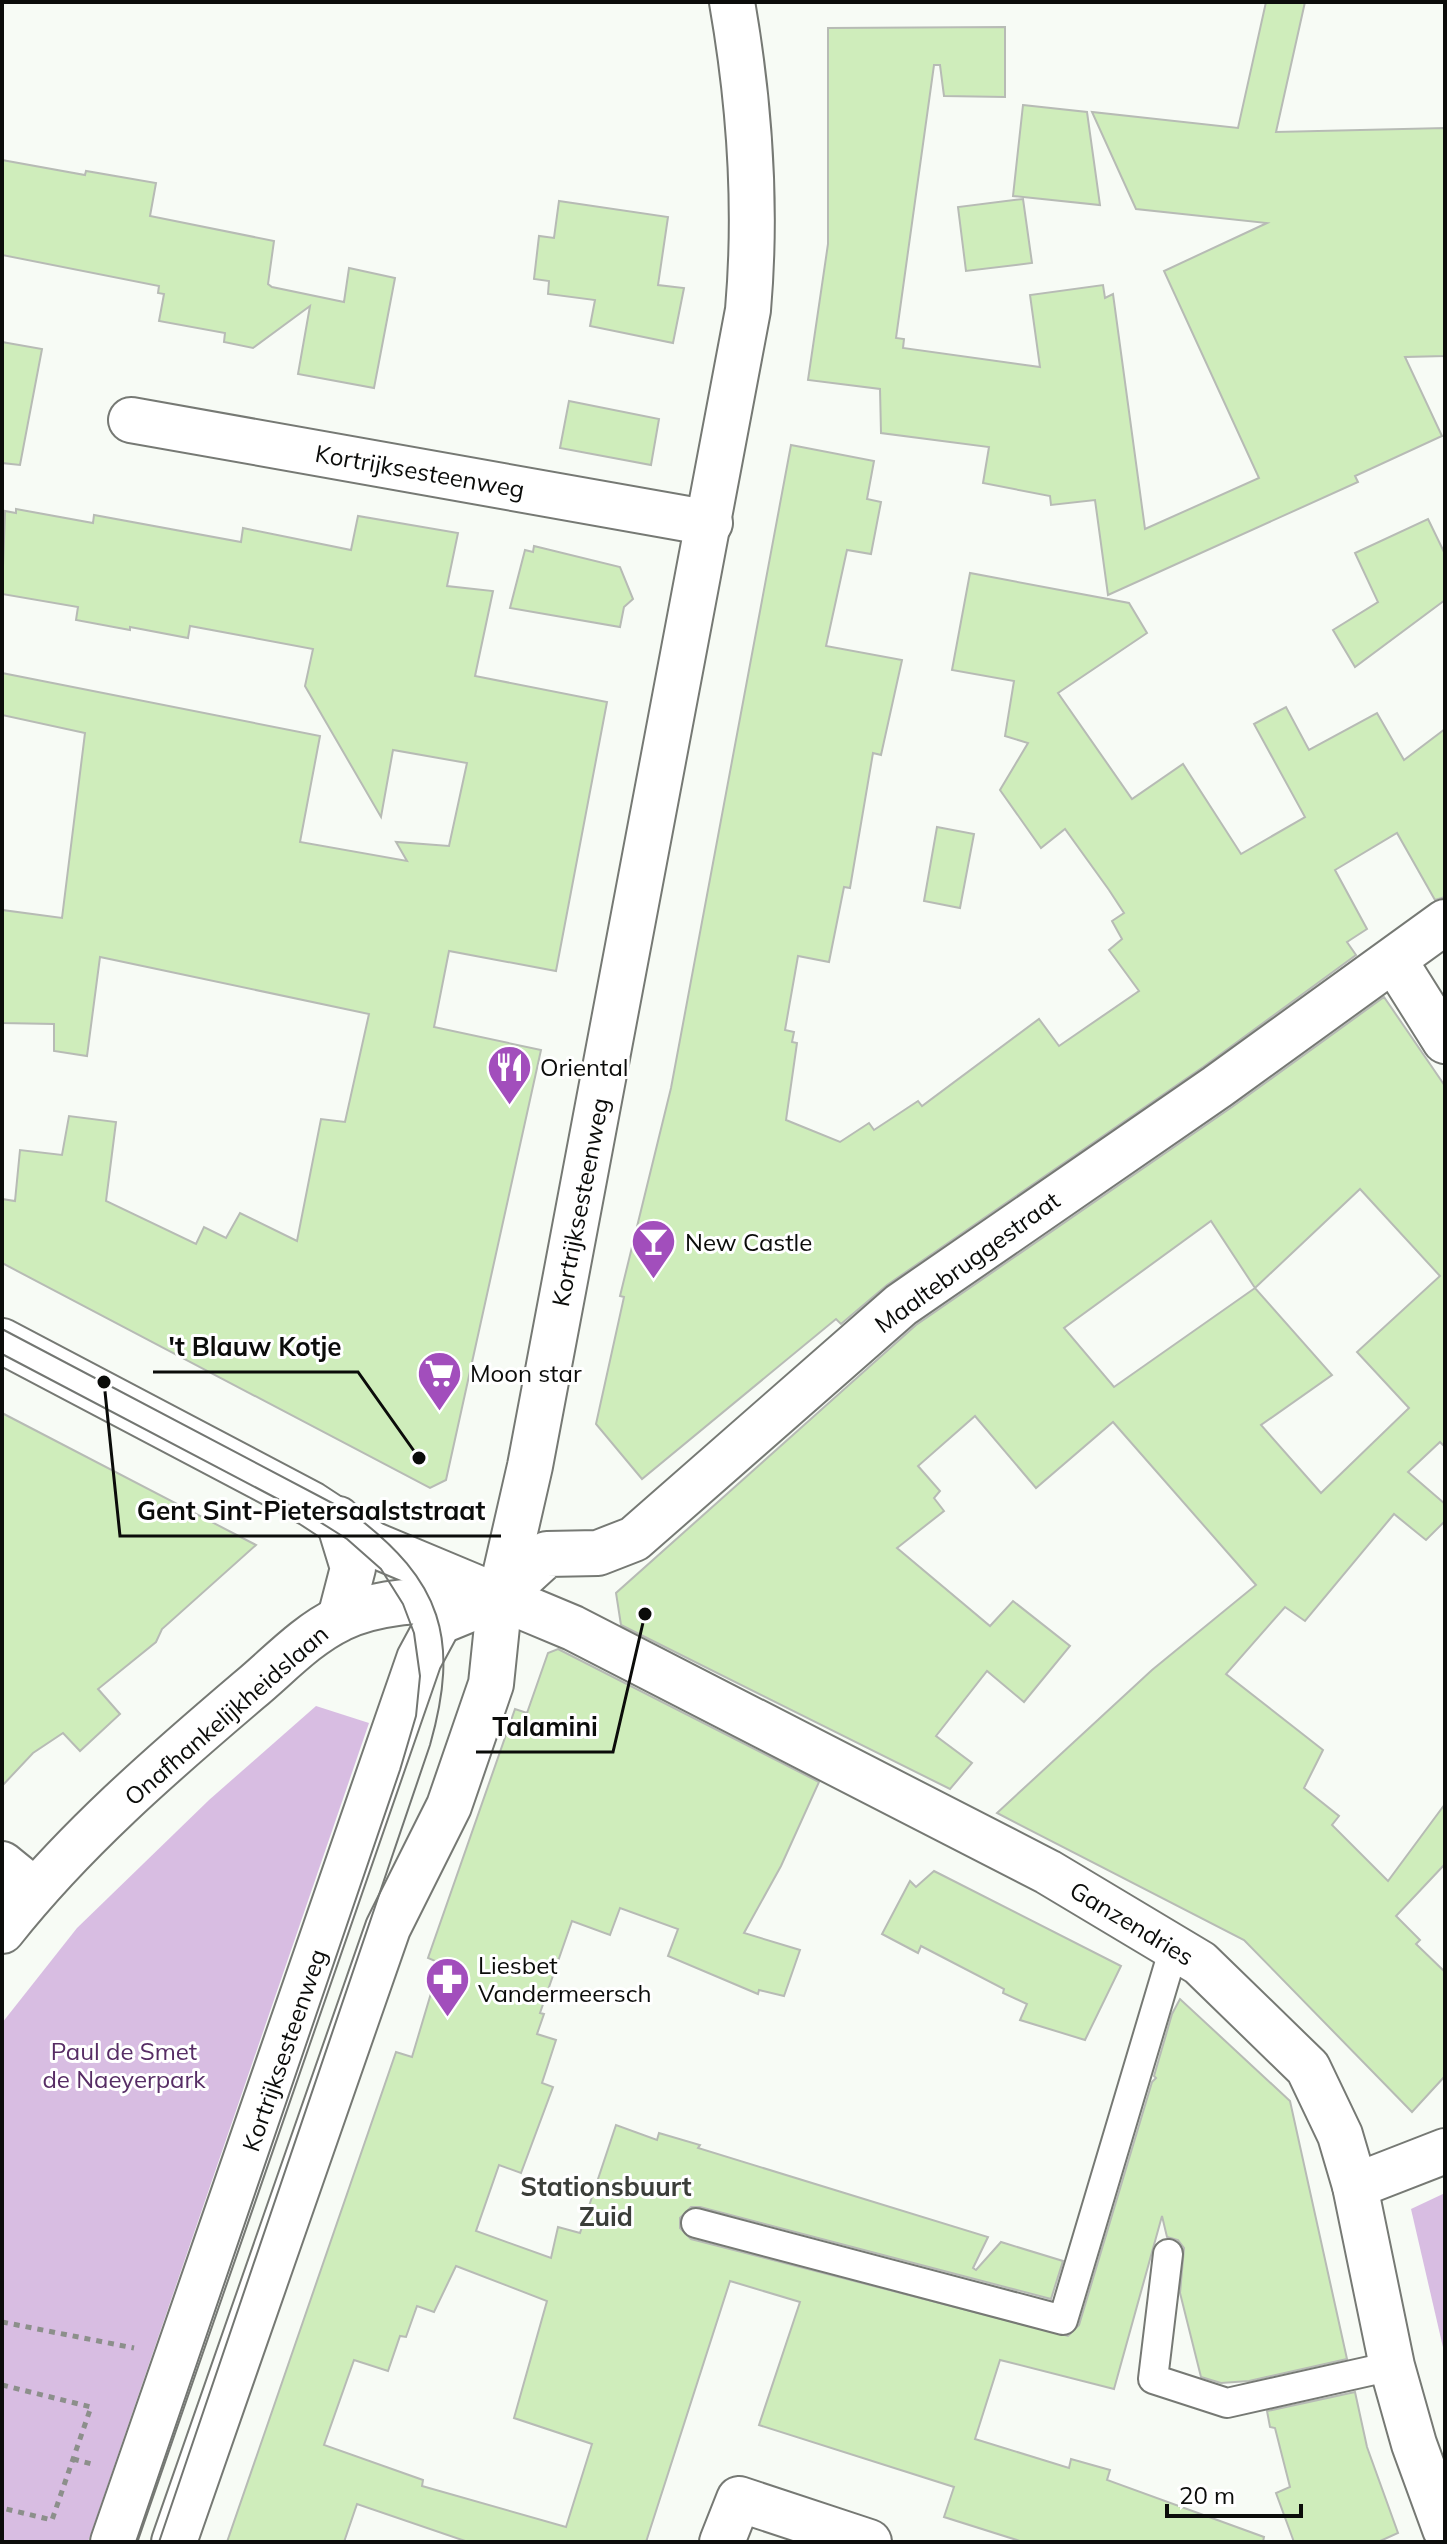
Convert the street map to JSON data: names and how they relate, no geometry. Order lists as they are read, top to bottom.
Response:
{
  "streets": {
    "street": [
      "Kortrijksesteenweg",
      "Maaltebruggestraat",
      "Onafhankelijkheidslaan",
      "Ganzendries"
    ]
  },
  "crossings": [
    ["Kortrijksesteenweg", "Maaltebruggestraat"],
    ["Kortrijksesteenweg", "Onafhankelijkheidslaan"],
    ["Kortrijksesteenweg", "Ganzendries"],
    ["Maaltebruggestraat", "Onafhankelijkheidslaan"],
    ["Maaltebruggestraat", "Ganzendries"],
    ["Onafhankelijkheidslaan", "Ganzendries"]
  ],
  "districts": ["Stationsbuurt Zuid"],
  "parks": ["Paul de Smet de Naeyerpark"],
  "places": {
    "restaurant": ["Oriental"],
    "bar": ["New Castle"],
    "other": ["Gent Sint-Pietersaalststraat", "'t Blauw Kotje", "Talamini"],
    "supermarket": ["Moon star"],
    "pharmacy": ["Liesbet Vandermeersch"]
  },
  "scale_bar": "20 m"
}
